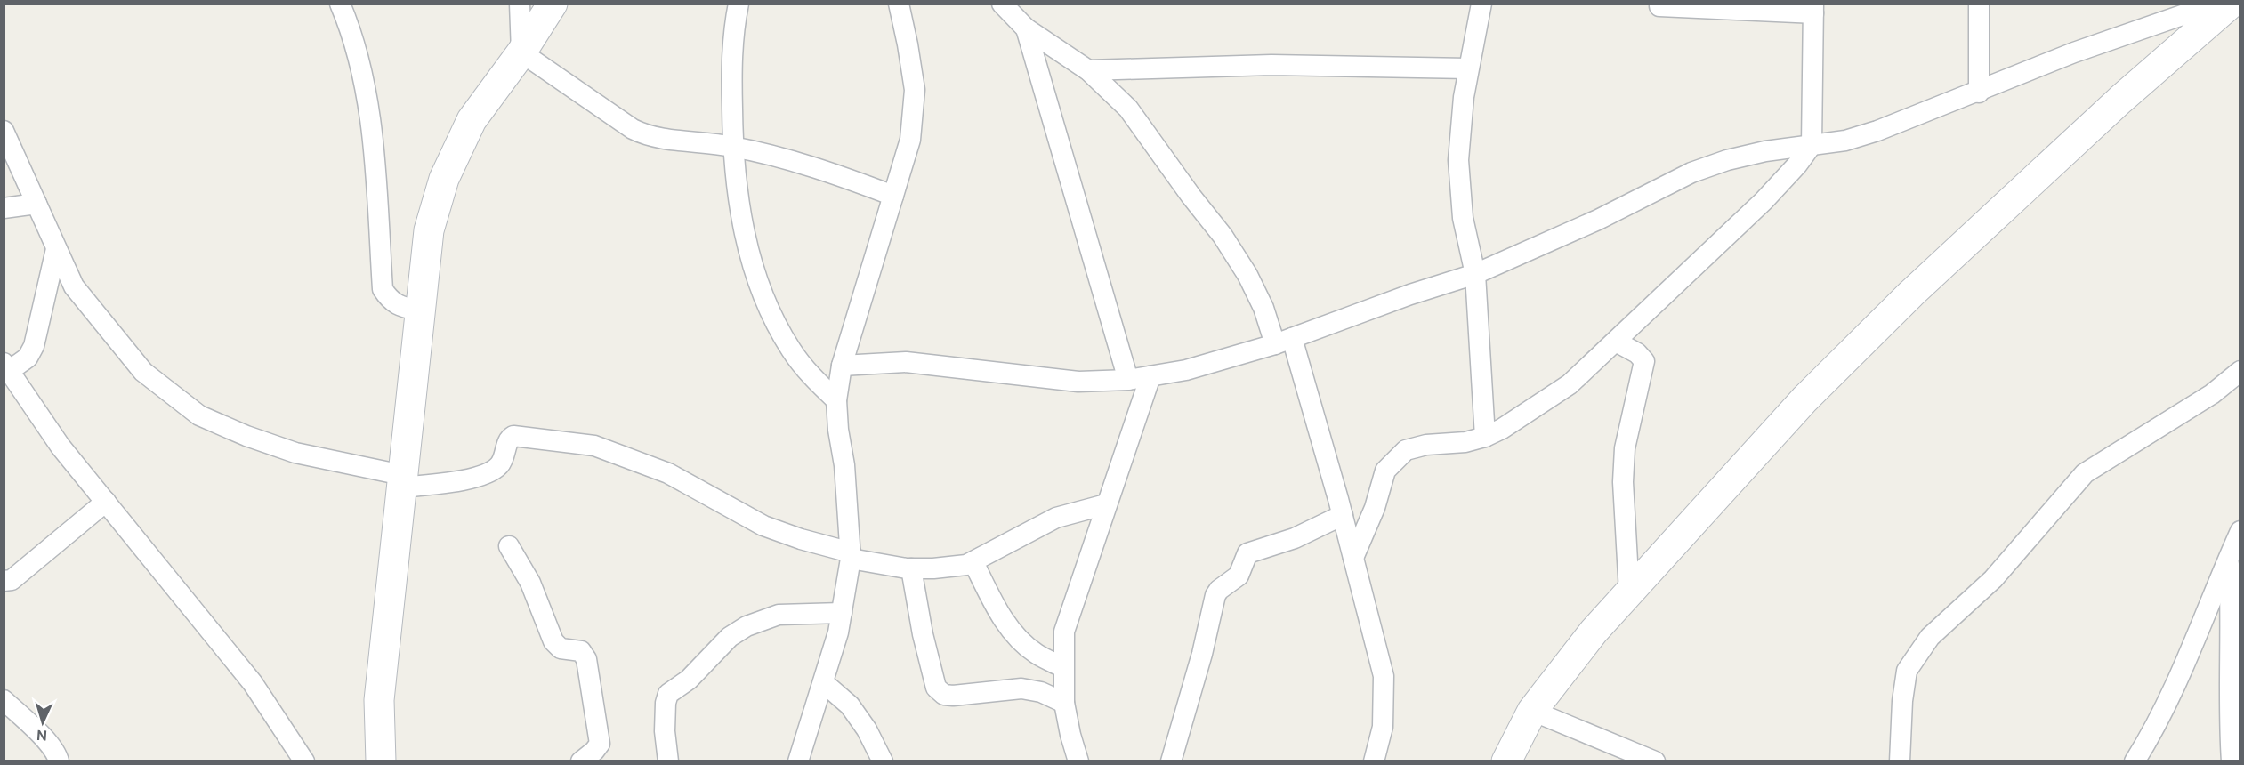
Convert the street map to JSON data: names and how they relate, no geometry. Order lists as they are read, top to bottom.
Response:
{
  "north": "bottom"
}
